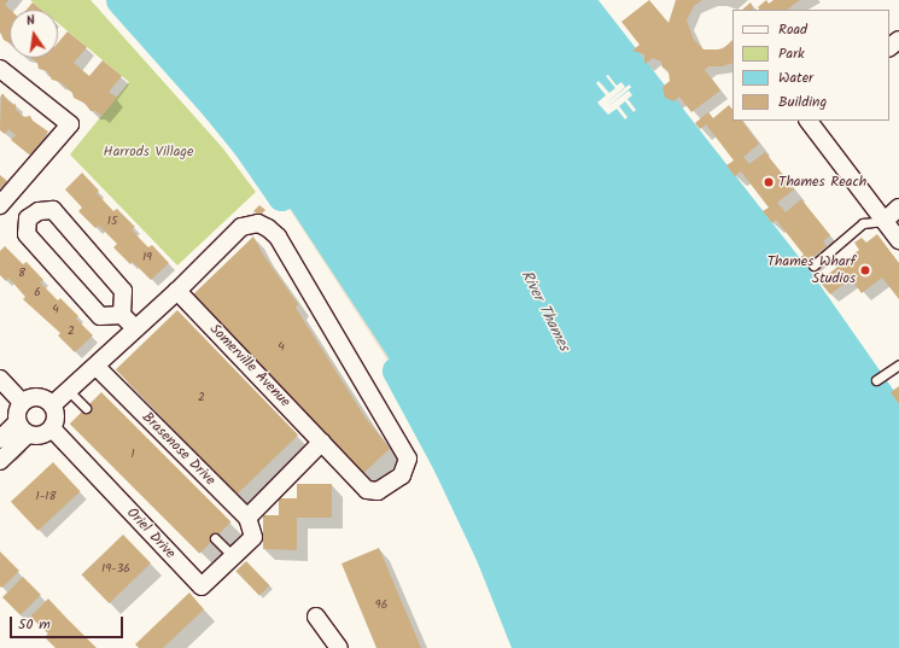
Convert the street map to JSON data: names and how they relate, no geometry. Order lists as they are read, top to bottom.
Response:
{
  "streets": {
    "street": ["Somerville Avenue", "Brasenose Drive", "Oriel Drive"]
  },
  "crossings": [
    ["Brasenose Drive", "Oriel Drive"]
  ],
  "water": ["River Thames"],
  "parks": ["Harrods Village"],
  "places": ["Thames Reach", "Thames Wharf Studios"],
  "house_numbers": [
    "15",
    "19",
    "8",
    "6",
    "4",
    "2",
    "4",
    "2",
    "1",
    "1-18",
    "19-36",
    "96"
  ],
  "legend": [
    "Road",
    "Park",
    "Water",
    "Building"
  ],
  "scale_bar": "50 m",
  "north": "top"
}
